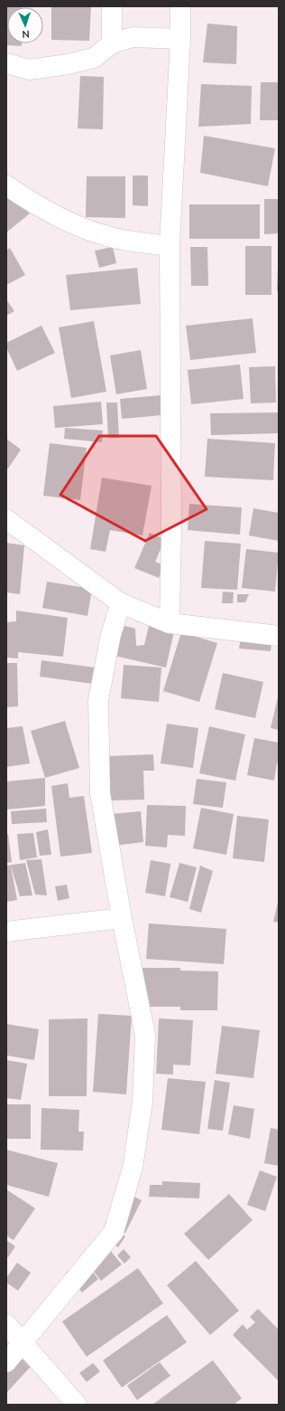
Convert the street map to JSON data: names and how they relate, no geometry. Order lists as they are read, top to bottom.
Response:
{
  "north": "bottom"
}
